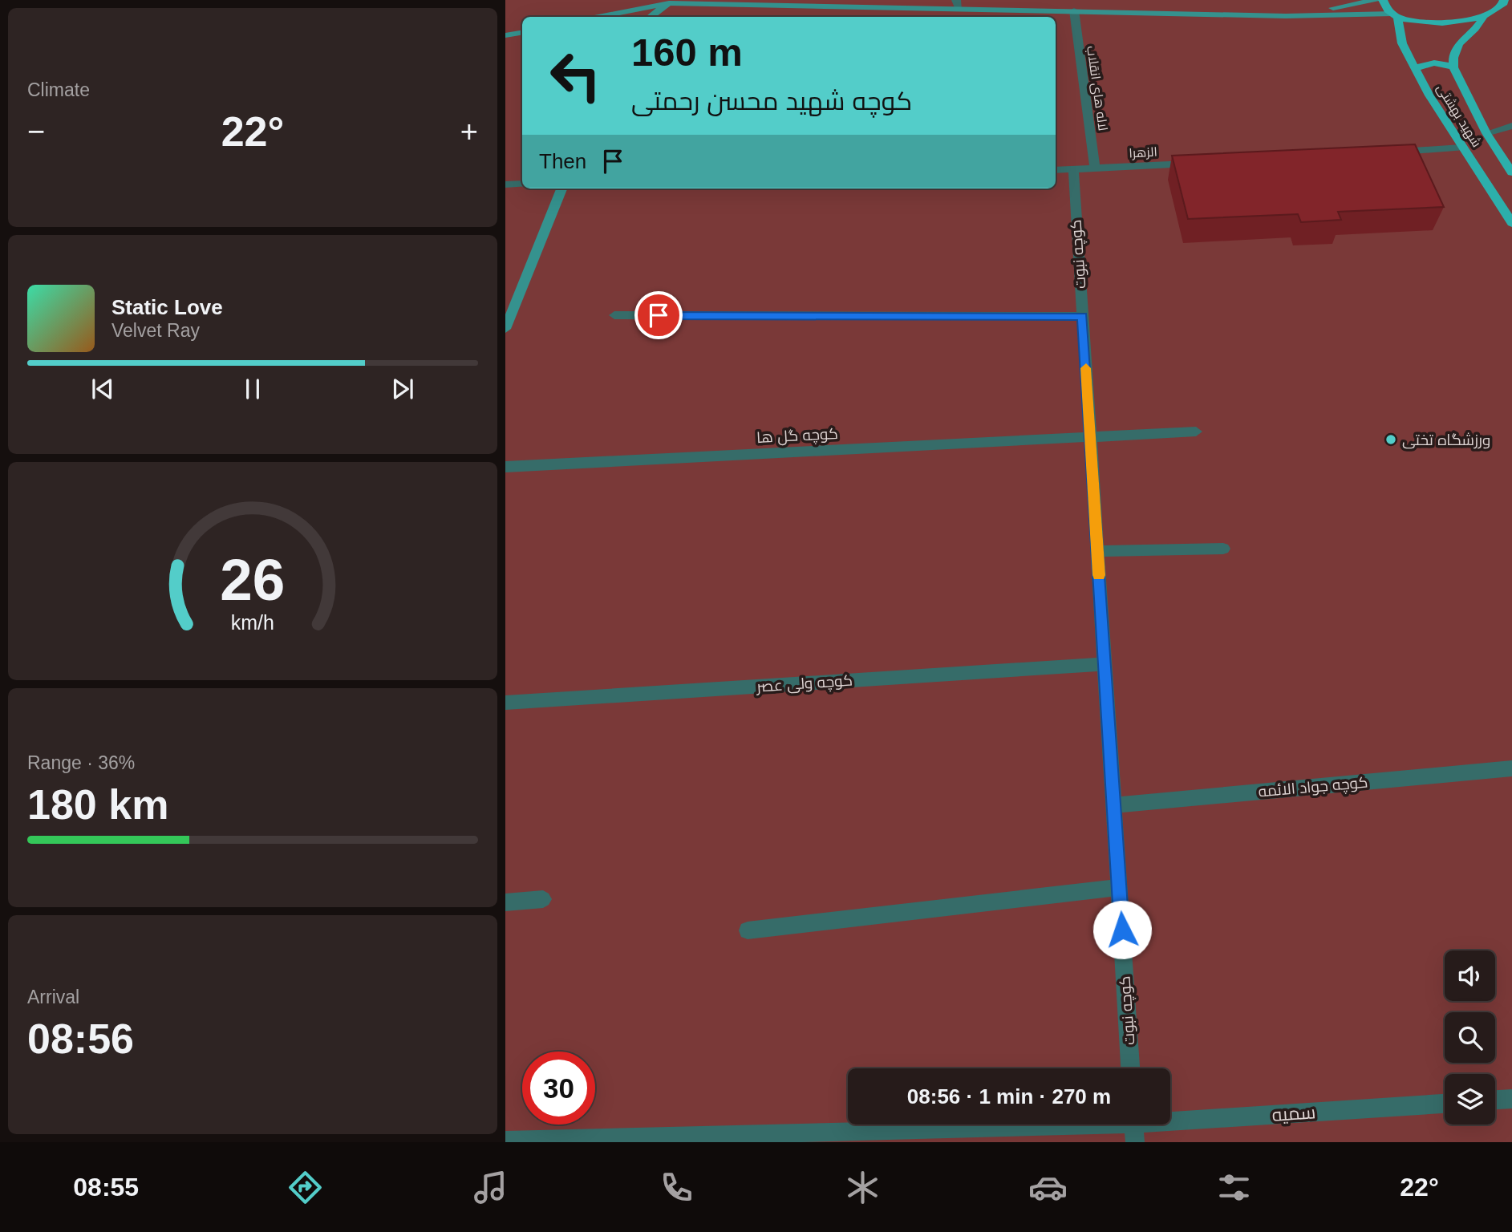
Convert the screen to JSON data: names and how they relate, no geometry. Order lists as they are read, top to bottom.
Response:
{
  "streets": {
    "main road": ["شهید بهشتی"],
    "street": [
      "لاله های انقلاب",
      "الزهرا",
      "کوچه نبوت",
      "کوچه گل ها",
      "کوچه ولی عصر",
      "کوچه جواد الائمه",
      "سمیه"
    ]
  },
  "crossings": [
    ["لاله های انقلاب", "الزهرا"],
    ["الزهرا", "کوچه نبوت"],
    ["کوچه نبوت", "کوچه گل ها"],
    ["کوچه نبوت", "کوچه ولی عصر"],
    ["کوچه نبوت", "کوچه جواد الائمه"]
  ],
  "places": ["ورزشگاه تختی"],
  "page": {
    "tile": [
      "Climate",
      ["Range · 36%", "180 km"],
      ["Arrival", "08:56"]
    ],
    "turn": ["160 m", "کوچه شهید محسن رحمتی"],
    "heat": ["−", "22°", "+"],
    "then": "Then",
    "song": ["Static Love", "Velvet Ray"],
    "limit": "30",
    "trip": "08:56 · 1 min · 270 m",
    "tabs": ["08:55", "22°"],
    "gauge": ["26", "km/h"]
  }
}
